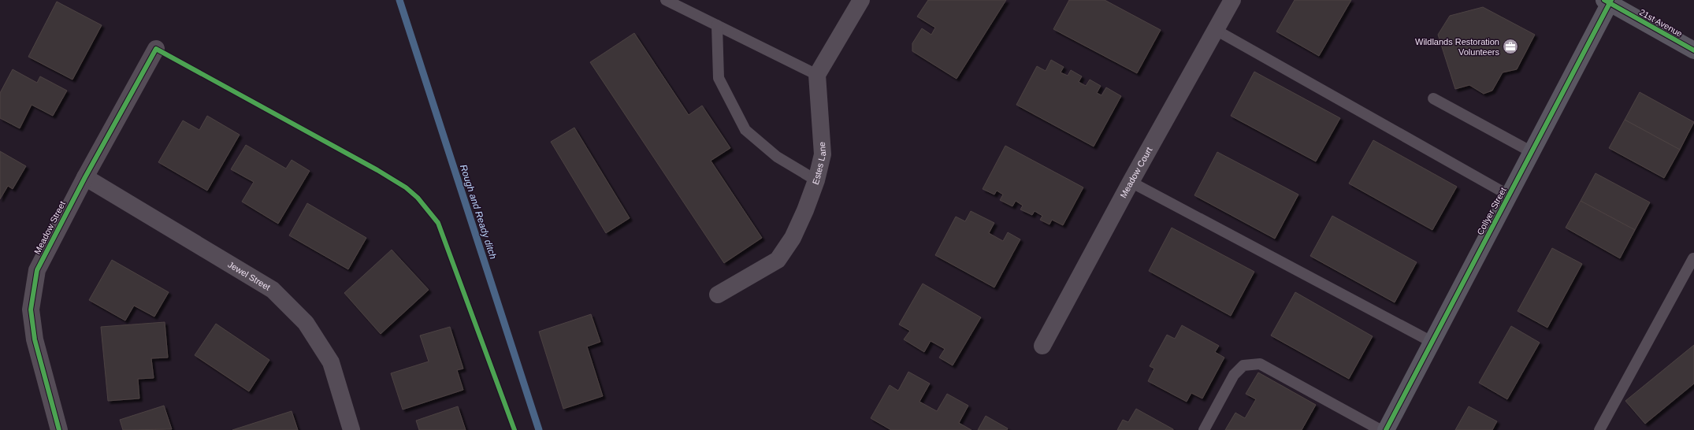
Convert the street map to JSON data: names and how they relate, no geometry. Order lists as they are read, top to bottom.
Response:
{
  "streets": {
    "street": [
      "21st Avenue",
      "Estes Lane",
      "Meadow Court",
      "Collyer Street",
      "Meadow Street",
      "Jewel Street"
    ]
  },
  "crossings": [
    ["21st Avenue", "Collyer Street"],
    ["Meadow Street", "Jewel Street"]
  ],
  "water": ["Rough and Ready ditch"],
  "places": {
    "office": ["Wildlands Restoration Volunteers"]
  }
}
